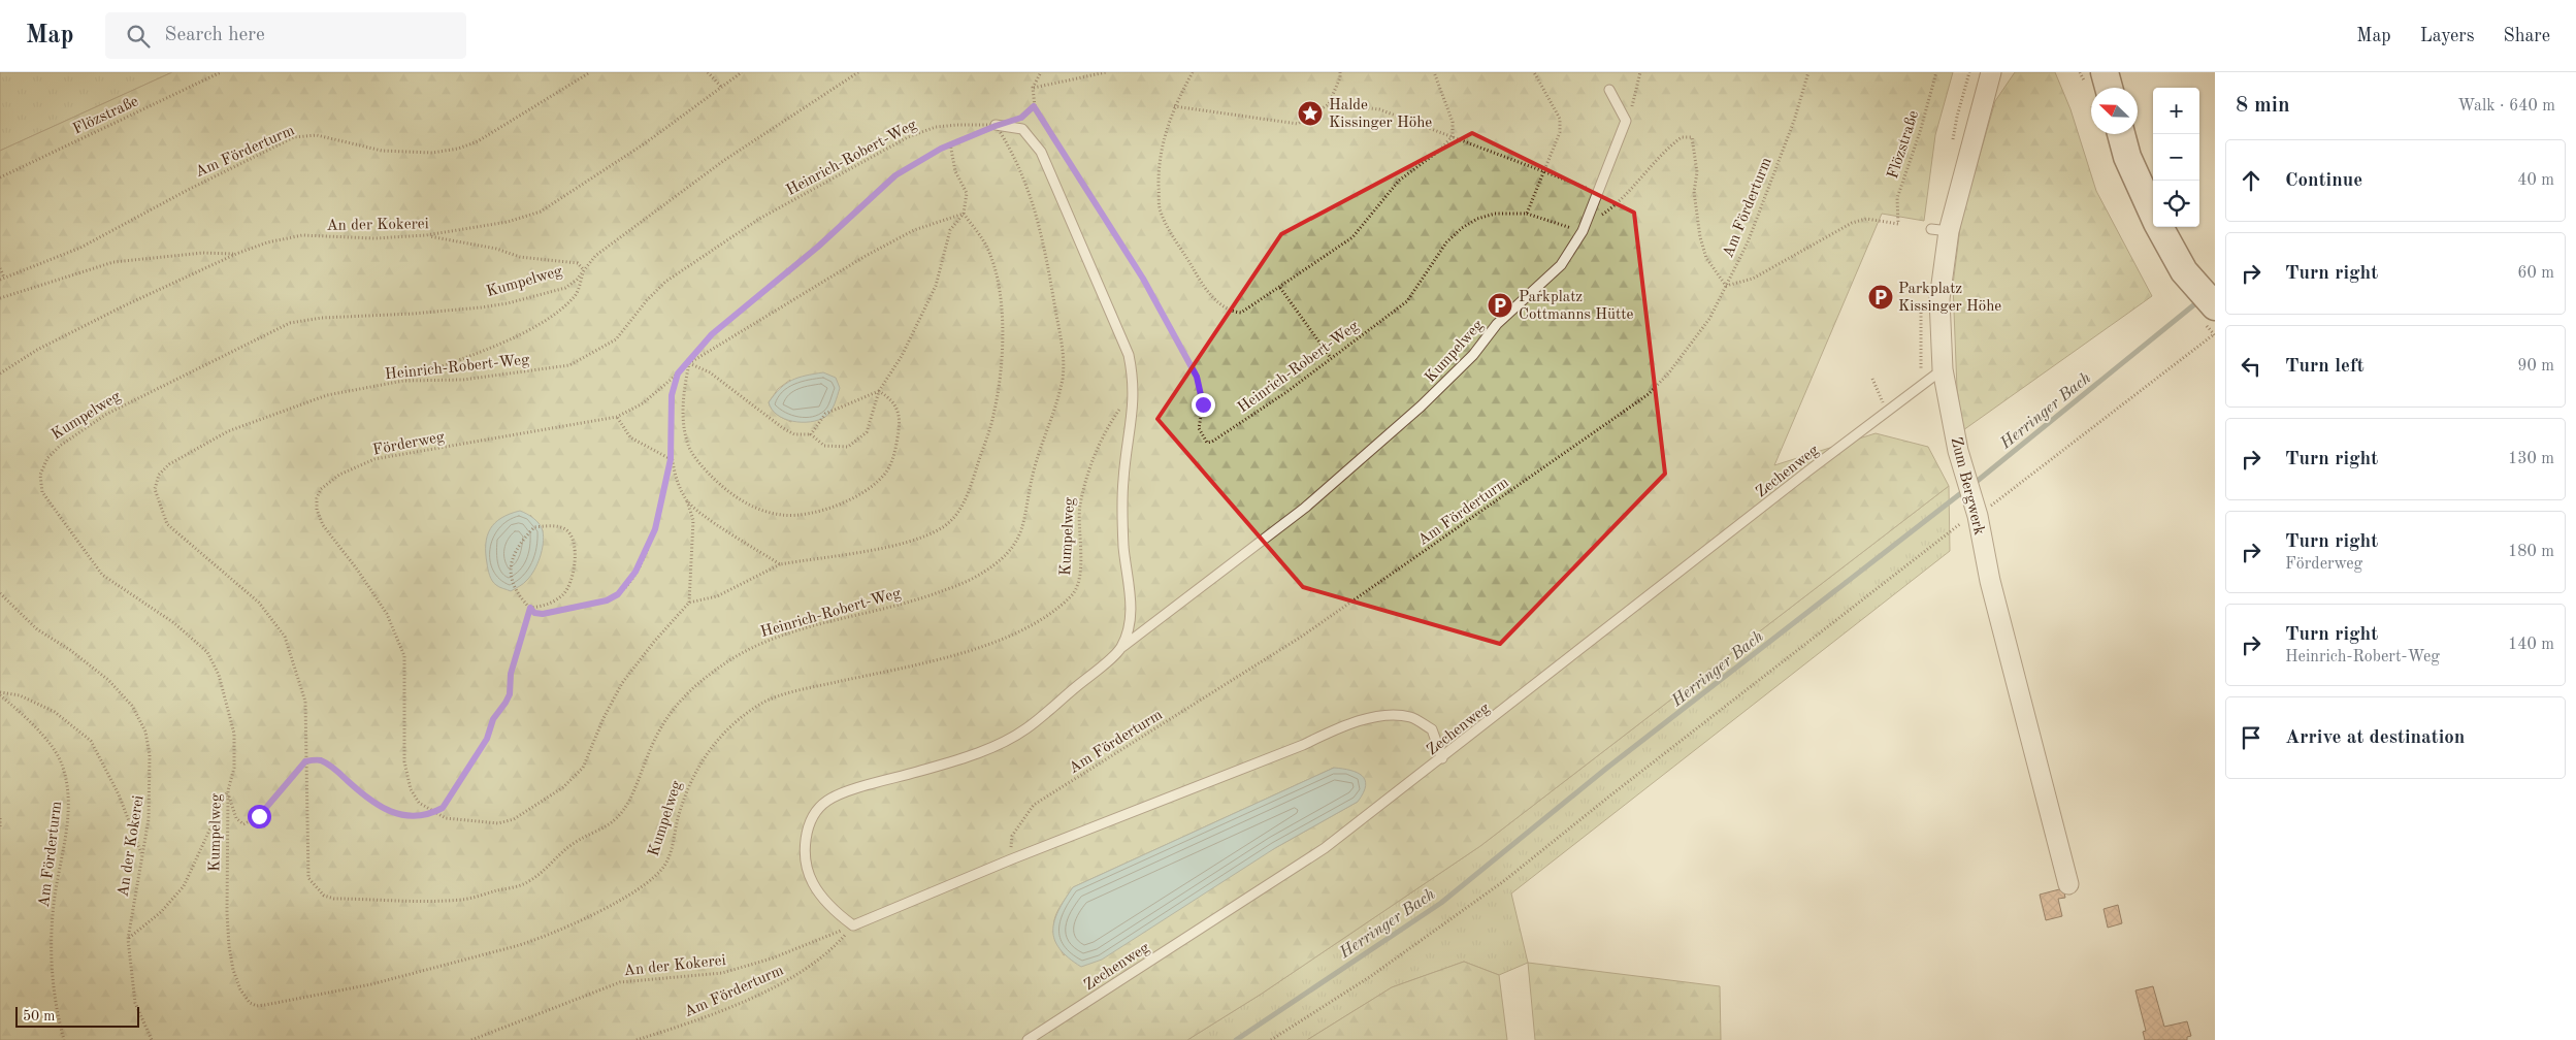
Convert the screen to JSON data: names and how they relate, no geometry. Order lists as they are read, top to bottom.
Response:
{
  "streets": {
    "street": ["Zum Bergwerk"],
    "lane": ["Kumpelweg", "Zechenweg"],
    "path": [
      "Flözstraße",
      "Am Förderturm",
      "Heinrich-Robert-Weg",
      "An der Kokerei",
      "Förderweg"
    ]
  },
  "crossings": [
    ["Flözstraße", "Am Förderturm"],
    ["Am Förderturm", "An der Kokerei"],
    ["Am Förderturm", "Kumpelweg"],
    ["Heinrich-Robert-Weg", "Förderweg"],
    ["An der Kokerei", "Kumpelweg"],
    ["Zechenweg", "Zum Bergwerk"]
  ],
  "water": ["Herringer Bach"],
  "places": {
    "place": ["Halde Kissinger Höhe"],
    "parking": ["Parkplatz Kissinger Höhe", "Parkplatz Cottmanns Hütte"]
  },
  "scale_bar": "50 m",
  "north": "top left",
  "page": {
    "header": "Map",
    "search": "Search here",
    "nav": ["Map", "Layers", "Share"],
    "heading": ["8 min", "Walk · 640 m"],
    "map_buttons": ["+", "−"],
    "list": [
      ["Continue", "40 m"],
      ["Turn right", "60 m"],
      ["Turn left", "90 m"],
      ["Turn right", "130 m"],
      ["Turn right", "Förderweg", "180 m"],
      ["Turn right", "Heinrich-Robert-Weg", "140 m"],
      "Arrive at destination"
    ],
    "scale": "50 m"
  }
}
